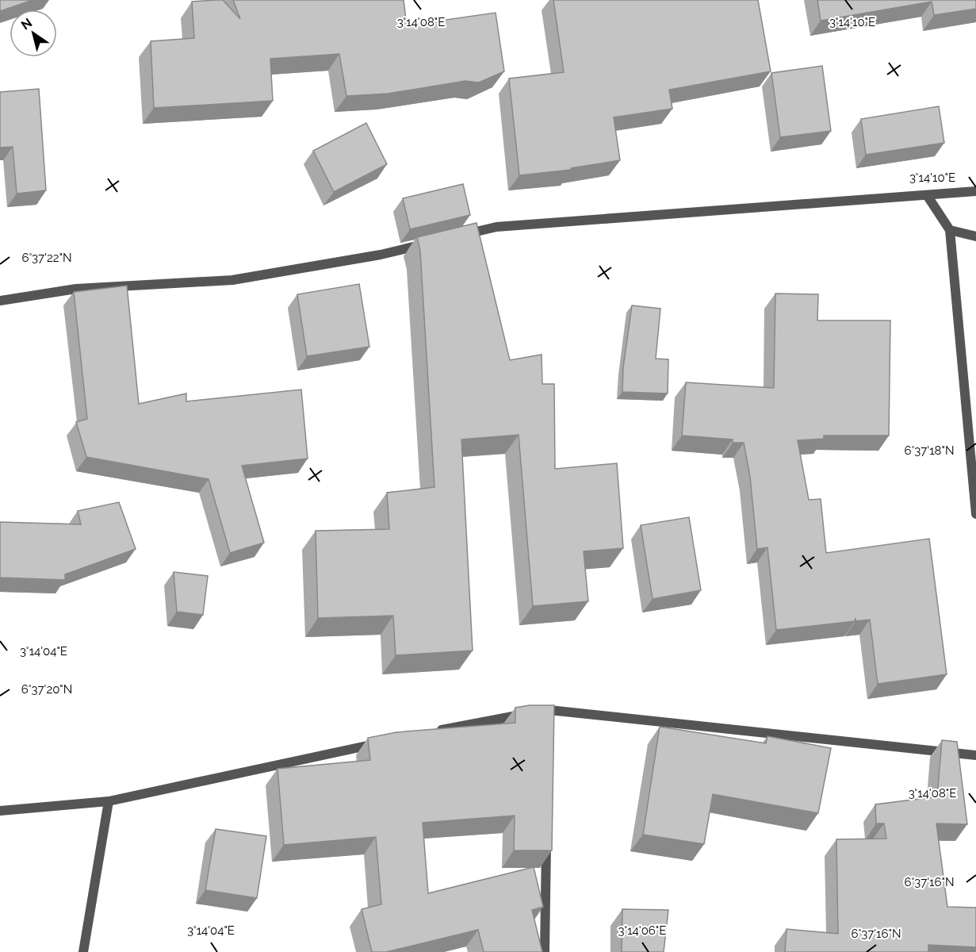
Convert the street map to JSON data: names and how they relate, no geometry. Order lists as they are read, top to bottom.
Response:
{
  "north": "top left",
  "coordinates": [
    "3°14'08\"E",
    "3°14'10\"E",
    "6°37'22\"N",
    "6°37'18\"N",
    "3°14'04\"E",
    "6°37'20\"N",
    "6°37'16\"N",
    "3°14'06\"E"
  ]
}
